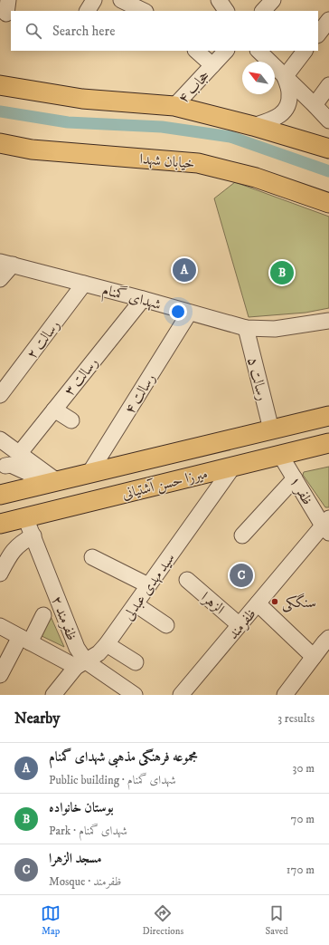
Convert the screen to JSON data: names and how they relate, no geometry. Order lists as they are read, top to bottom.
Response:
{
  "streets": {
    "main road": ["خیابان شهدا", "میرزا حسن آشتیانی"],
    "street": [
      "حجاب ۴",
      "شهدای گمنام",
      "رسالت ۲",
      "رسالت ۳",
      "رسالت ۵",
      "رسالت ۴",
      "ظفر ۱",
      "سید مهدی عبدلی",
      "الزهرا",
      "ظفرمند ۲",
      "ظفرمند"
    ]
  },
  "crossings": [
    ["شهدای گمنام", "رسالت ۲"],
    ["شهدای گمنام", "رسالت ۳"],
    ["شهدای گمنام", "رسالت ۵"],
    ["شهدای گمنام", "رسالت ۴"],
    ["رسالت ۵", "میرزا حسن آشتیانی"],
    ["رسالت ۴", "میرزا حسن آشتیانی"],
    ["میرزا حسن آشتیانی", "ظفر ۱"],
    ["میرزا حسن آشتیانی", "سید مهدی عبدلی"],
    ["میرزا حسن آشتیانی", "ظفرمند ۲"],
    ["ظفر ۱", "ظفرمند"],
    ["سید مهدی عبدلی", "ظفرمند ۲"],
    ["الزهرا", "ظفرمند"]
  ],
  "places": ["سنگکی"],
  "north": "top left",
  "page": {
    "search": "Search here",
    "pins": ["A", "B", "C"],
    "heading": ["Nearby", "3 results"],
    "list": [
      {
        "mark": "A",
        "name": "مجموعه فرهنگی مذهبی شهدای گمنام",
        "note": "Public building · شهدای گمنام",
        "value": "30 m"
      },
      {
        "mark": "B",
        "name": "بوستان خانواده",
        "note": "Park · شهدای گمنام",
        "value": "70 m"
      },
      {
        "mark": "C",
        "name": "مسجد الزهرا",
        "note": "Mosque · ظفرمند",
        "value": "170 m"
      }
    ],
    "nav": ["Map", "Directions", "Saved"]
  }
}
